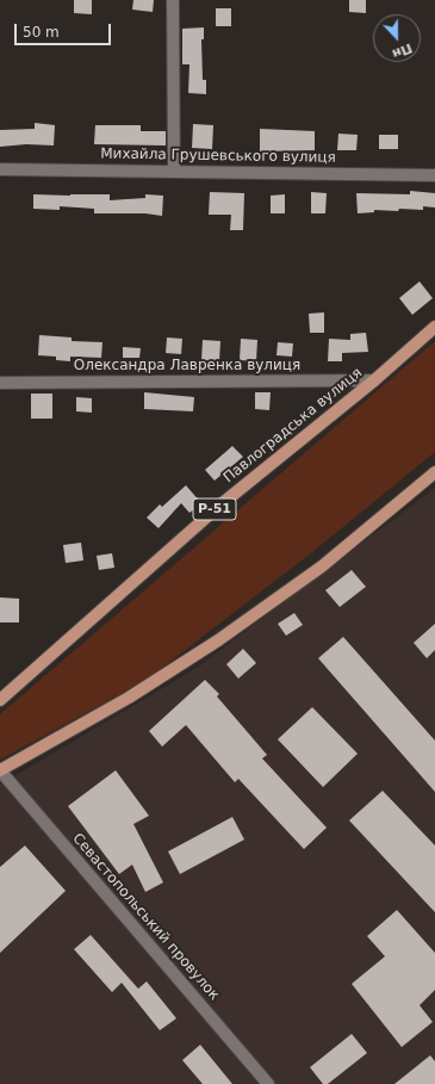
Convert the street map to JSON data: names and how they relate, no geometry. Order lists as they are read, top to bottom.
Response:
{
  "streets": {
    "main road": ["Павлоградська вулиця", "Р-51"],
    "street": ["Михайла Грушевського вулиця", "Олександра Лавренка вулиця", "Севастопольський провулок"]
  },
  "crossings": [
    ["Олександра Лавренка вулиця", "Павлоградська вулиця"]
  ],
  "scale_bar": "50 m",
  "north": "bottom"
}
